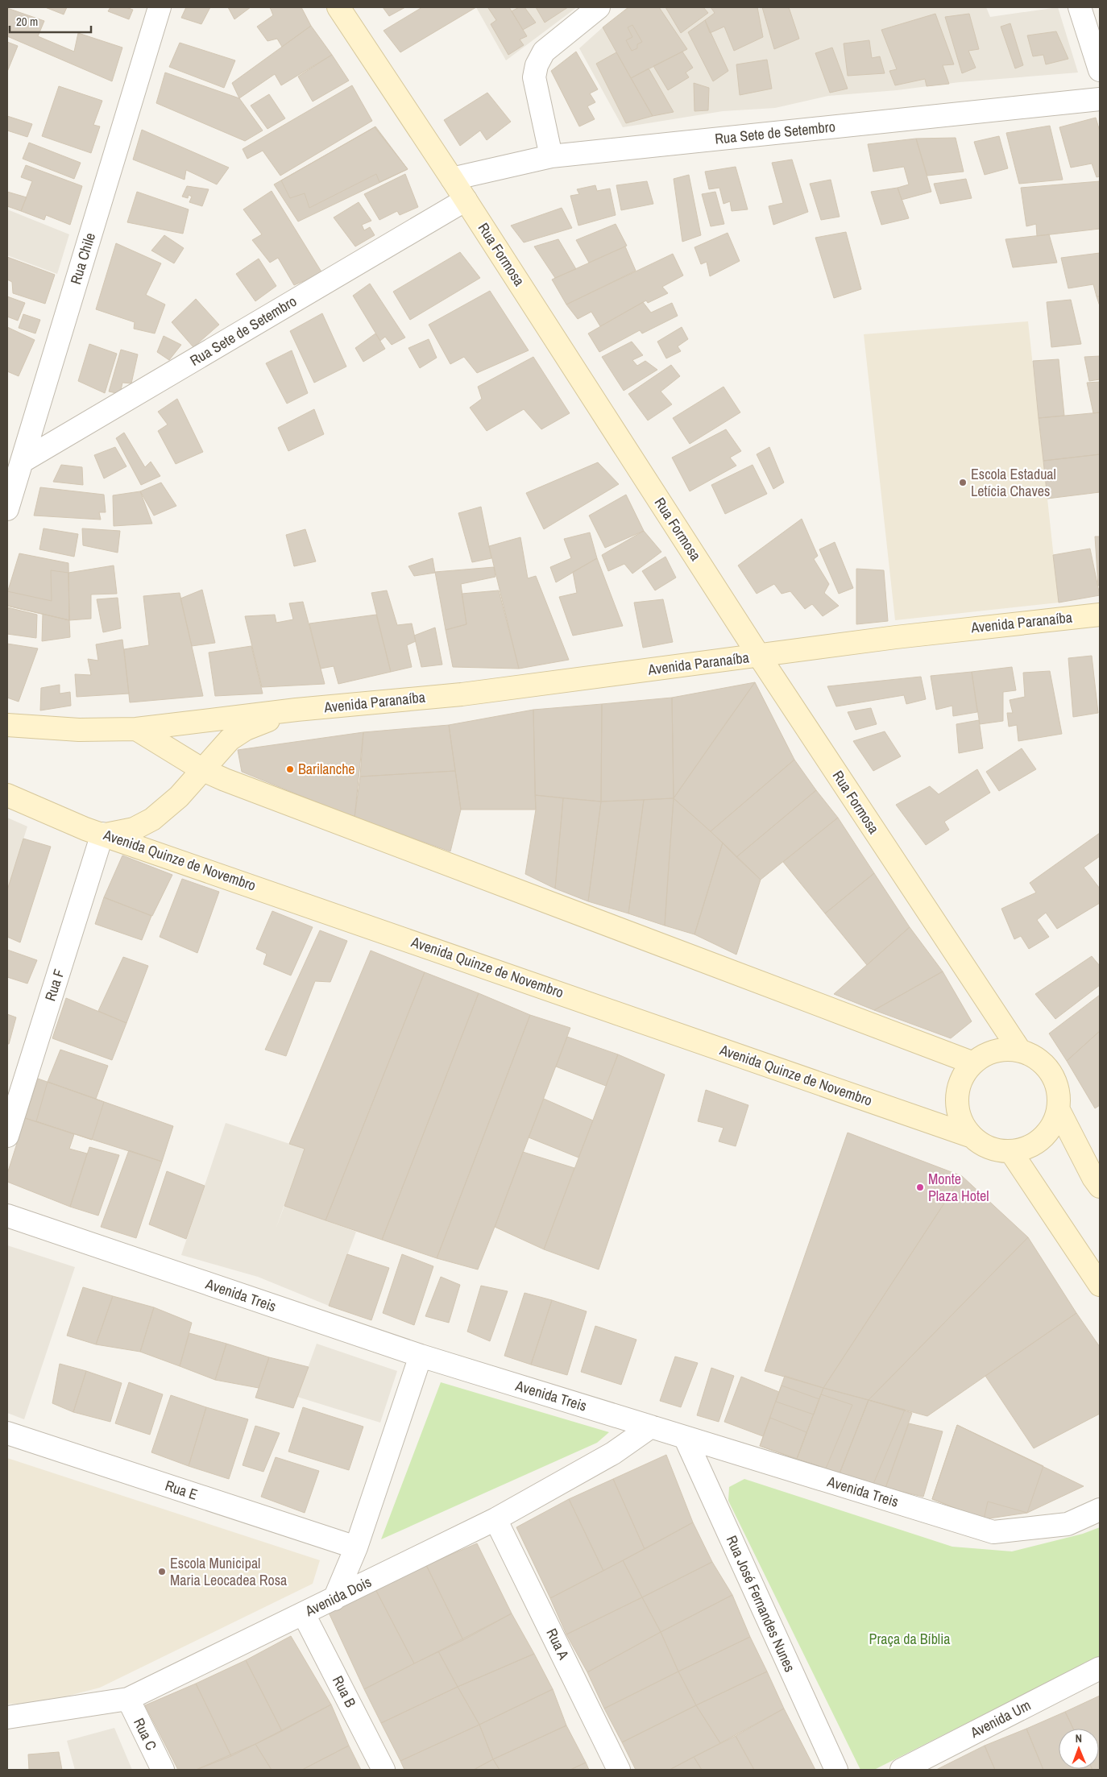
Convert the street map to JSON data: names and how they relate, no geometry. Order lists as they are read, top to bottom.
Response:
{
  "streets": {
    "street": [
      "Rua Sete de Setembro",
      "Rua Formosa",
      "Rua Chile",
      "Avenida Paranaíba",
      "Avenida Quinze de Novembro",
      "Rua F",
      "Avenida Treis",
      "Rua E",
      "Avenida Dois",
      "Rua José Fernandes Nunes",
      "Rua A",
      "Rua B",
      "Avenida Um",
      "Rua C"
    ]
  },
  "crossings": [
    ["Rua Sete de Setembro", "Rua Formosa"],
    ["Rua Sete de Setembro", "Rua Chile"],
    ["Rua Formosa", "Avenida Paranaíba"],
    ["Rua Formosa", "Avenida Quinze de Novembro"],
    ["Avenida Quinze de Novembro", "Rua F"],
    ["Avenida Treis", "Avenida Dois"],
    ["Avenida Treis", "Rua José Fernandes Nunes"],
    ["Avenida Dois", "Rua A"],
    ["Avenida Dois", "Rua B"],
    ["Avenida Dois", "Rua C"]
  ],
  "parks": ["Praça da Bíblia"],
  "places": [
    "Escola Estadual Letícia Chaves",
    "Barilanche",
    "Monte Plaza Hotel",
    "Escola Municipal Maria Leocadea Rosa"
  ],
  "scale_bar": "20 m",
  "north": "top"
}
